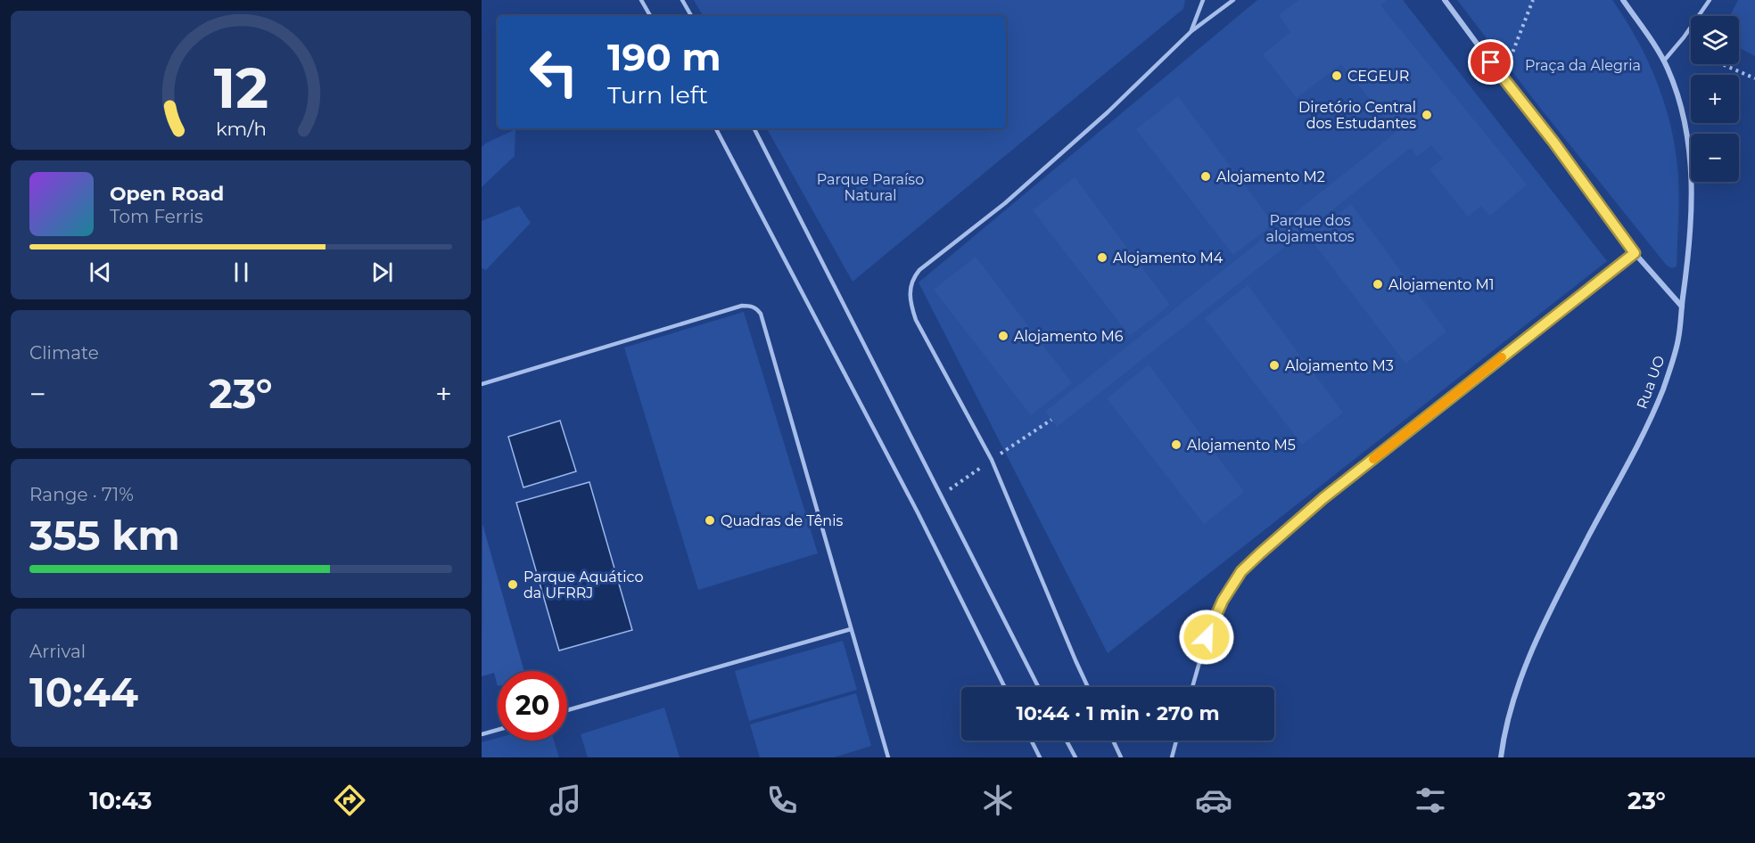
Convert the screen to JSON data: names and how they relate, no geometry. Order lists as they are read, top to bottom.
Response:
{
  "streets": {
    "street": ["Rua UO"]
  },
  "parks": ["Praça da Alegria", "Parque Paraíso Natural", "Parque dos alojamentos"],
  "places": [
    "CEGEUR",
    "Diretório Central dos Estudantes",
    "Alojamento M2",
    "Alojamento M4",
    "Alojamento M1",
    "Alojamento M6",
    "Alojamento M3",
    "Alojamento M5",
    "Quadras de Tênis",
    "Parque Aquático da UFRRJ"
  ],
  "page": {
    "map_buttons": ["+", "−"],
    "turn": ["190 m", "Turn left"],
    "song": ["Open Road", "Tom Ferris"],
    "tile": [
      "Climate",
      ["Range · 71%", "355 km"],
      ["Arrival", "10:44"]
    ],
    "heat": ["−", "23°", "+"],
    "limit": "20",
    "trip": "10:44 · 1 min · 270 m",
    "tabs": ["10:43", "23°"],
    "gauge": ["12", "km/h"]
  }
}
